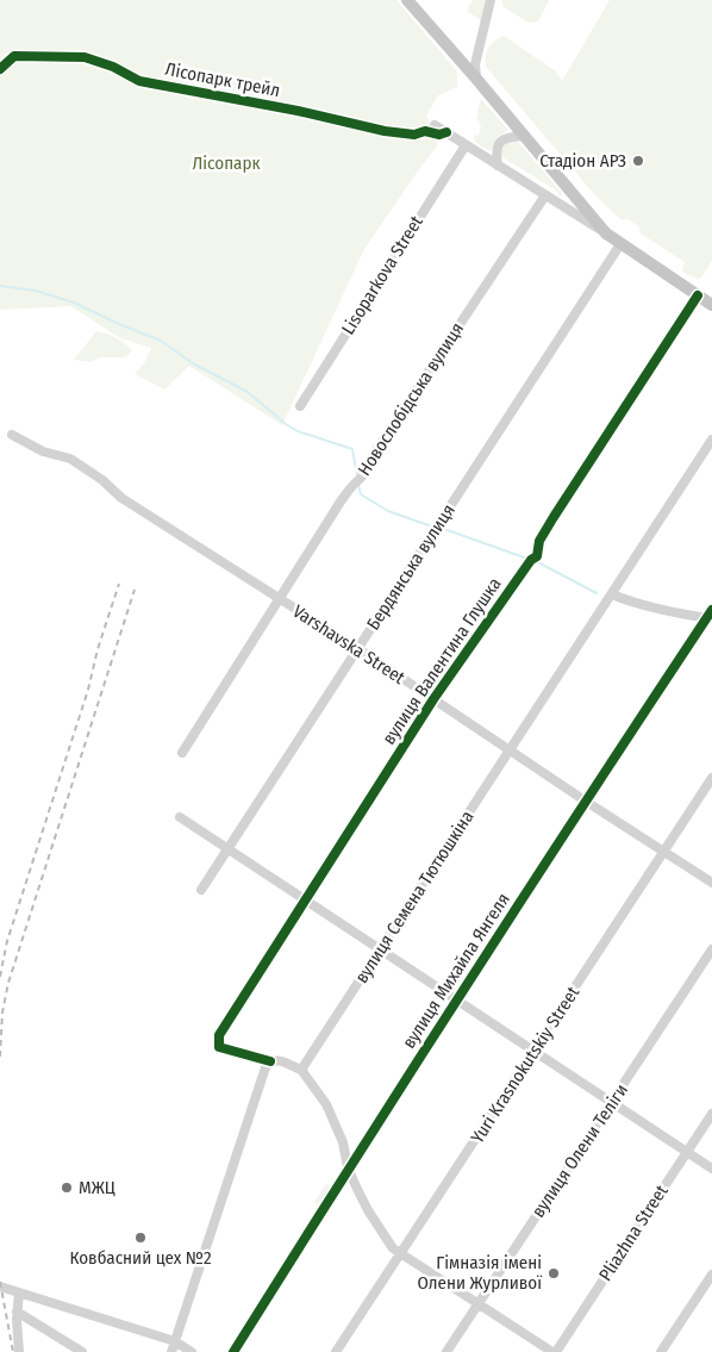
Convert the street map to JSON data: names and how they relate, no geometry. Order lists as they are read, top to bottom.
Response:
{
  "streets": {
    "street": [
      "Lisoparkova Street",
      "Новослобідська вулиця",
      "Бердянська вулиця",
      "Varshavska Street",
      "вулиця Валентина Глушка",
      "вулиця Семена Тютюшкіна",
      "вулиця Михайла Янгеля",
      "Yuri Krasnokutskiy Street",
      "вулиця Олени Теліги",
      "Pliazhna Street"
    ],
    "cycle path": ["Лісопарк трейл"]
  },
  "crossings": [
    ["Новослобідська вулиця", "Varshavska Street"],
    ["Бердянська вулиця", "Varshavska Street"],
    ["Varshavska Street", "вулиця Валентина Глушка"],
    ["Varshavska Street", "вулиця Семена Тютюшкіна"],
    ["Varshavska Street", "вулиця Михайла Янгеля"],
    ["Varshavska Street", "Yuri Krasnokutskiy Street"]
  ],
  "parks": ["Лісопарк"],
  "places": [
    "Стадіон АРЗ",
    "МЖЦ",
    "Ковбасний цех №2",
    "Гімназія імені Олени Журливої"
  ]
}
